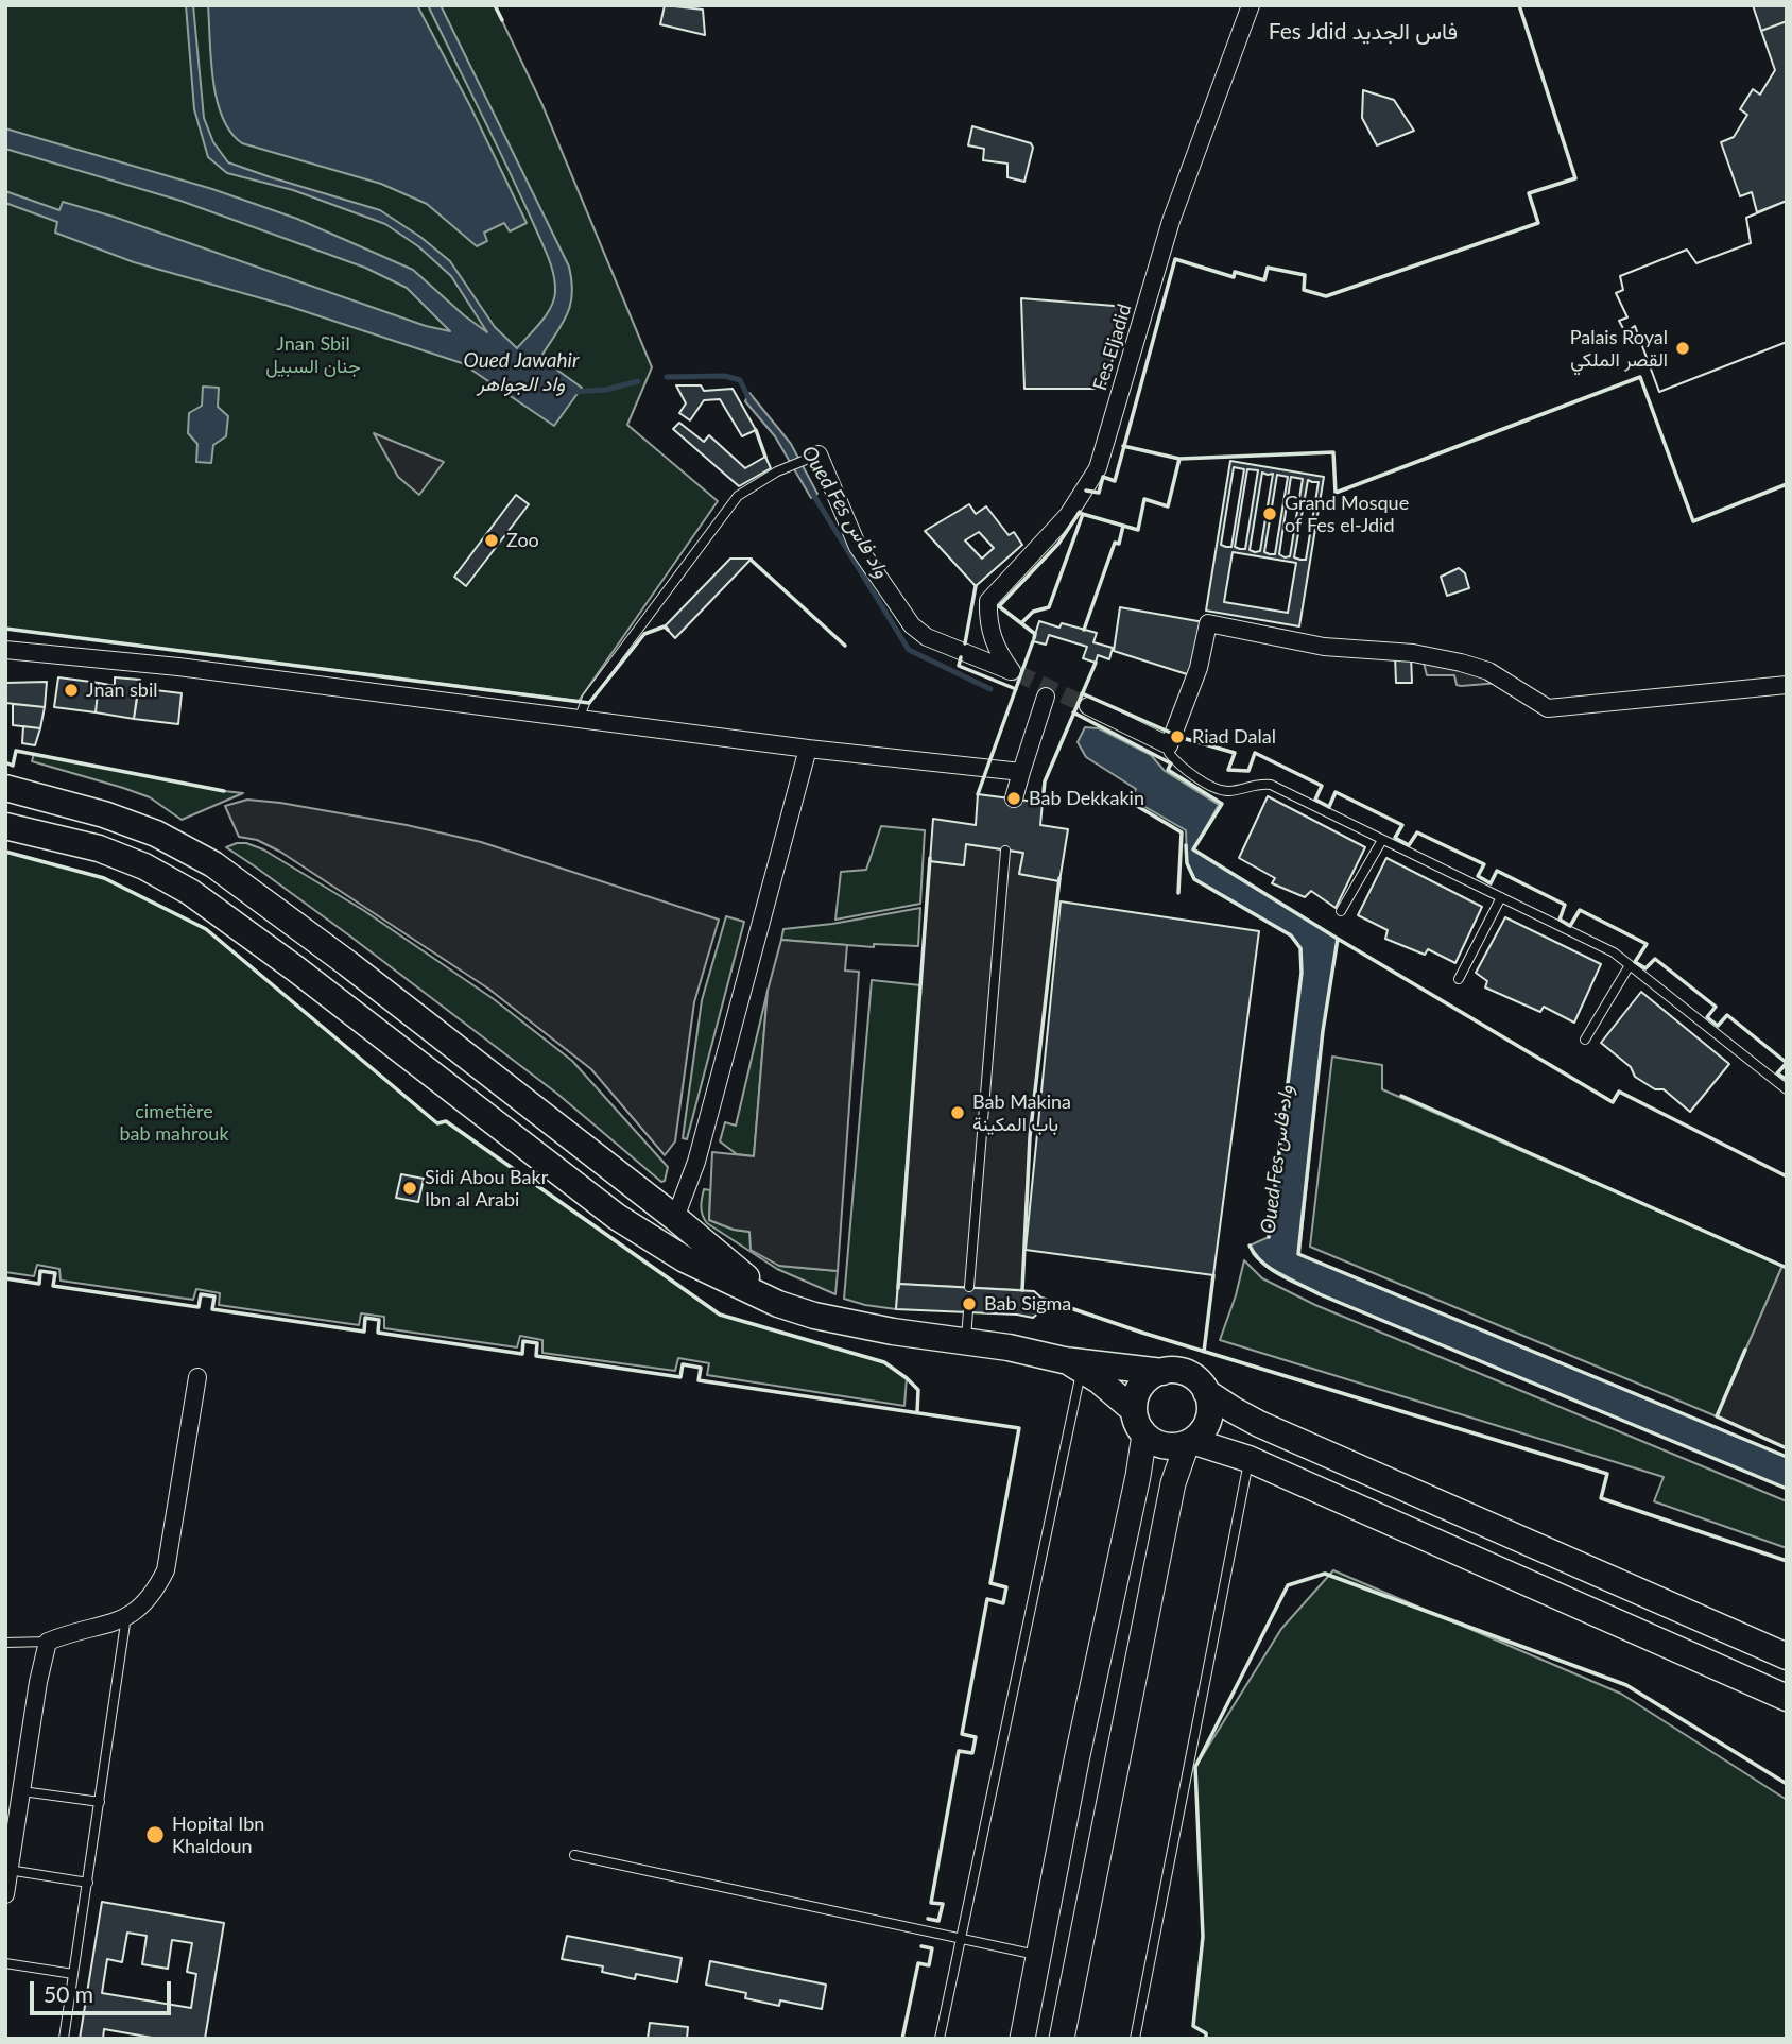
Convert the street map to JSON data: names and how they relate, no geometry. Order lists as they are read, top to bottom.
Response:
{
  "streets": {
    "street": ["Fes Eljadid"]
  },
  "districts": ["Fes Jdid فاس الجديد"],
  "water": ["Oued Jawahir واد الجواهر", "Oued Fes واد فاس"],
  "parks": ["Jnan Sbil جنان السبيل", "cimetière bab mahrouk"],
  "places": [
    "Palais Royal القصر الملكي",
    "Grand Mosque of Fes el-Jdid",
    "Zoo",
    "Jnan sbil",
    "Riad Dalal",
    "Bab Dekkakin",
    "Bab Makina باب المكينة",
    "Sidi Abou Bakr Ibn al Arabi",
    "Bab Sigma",
    "Hopital Ibn Khaldoun"
  ],
  "scale_bar": "50 m"
}
